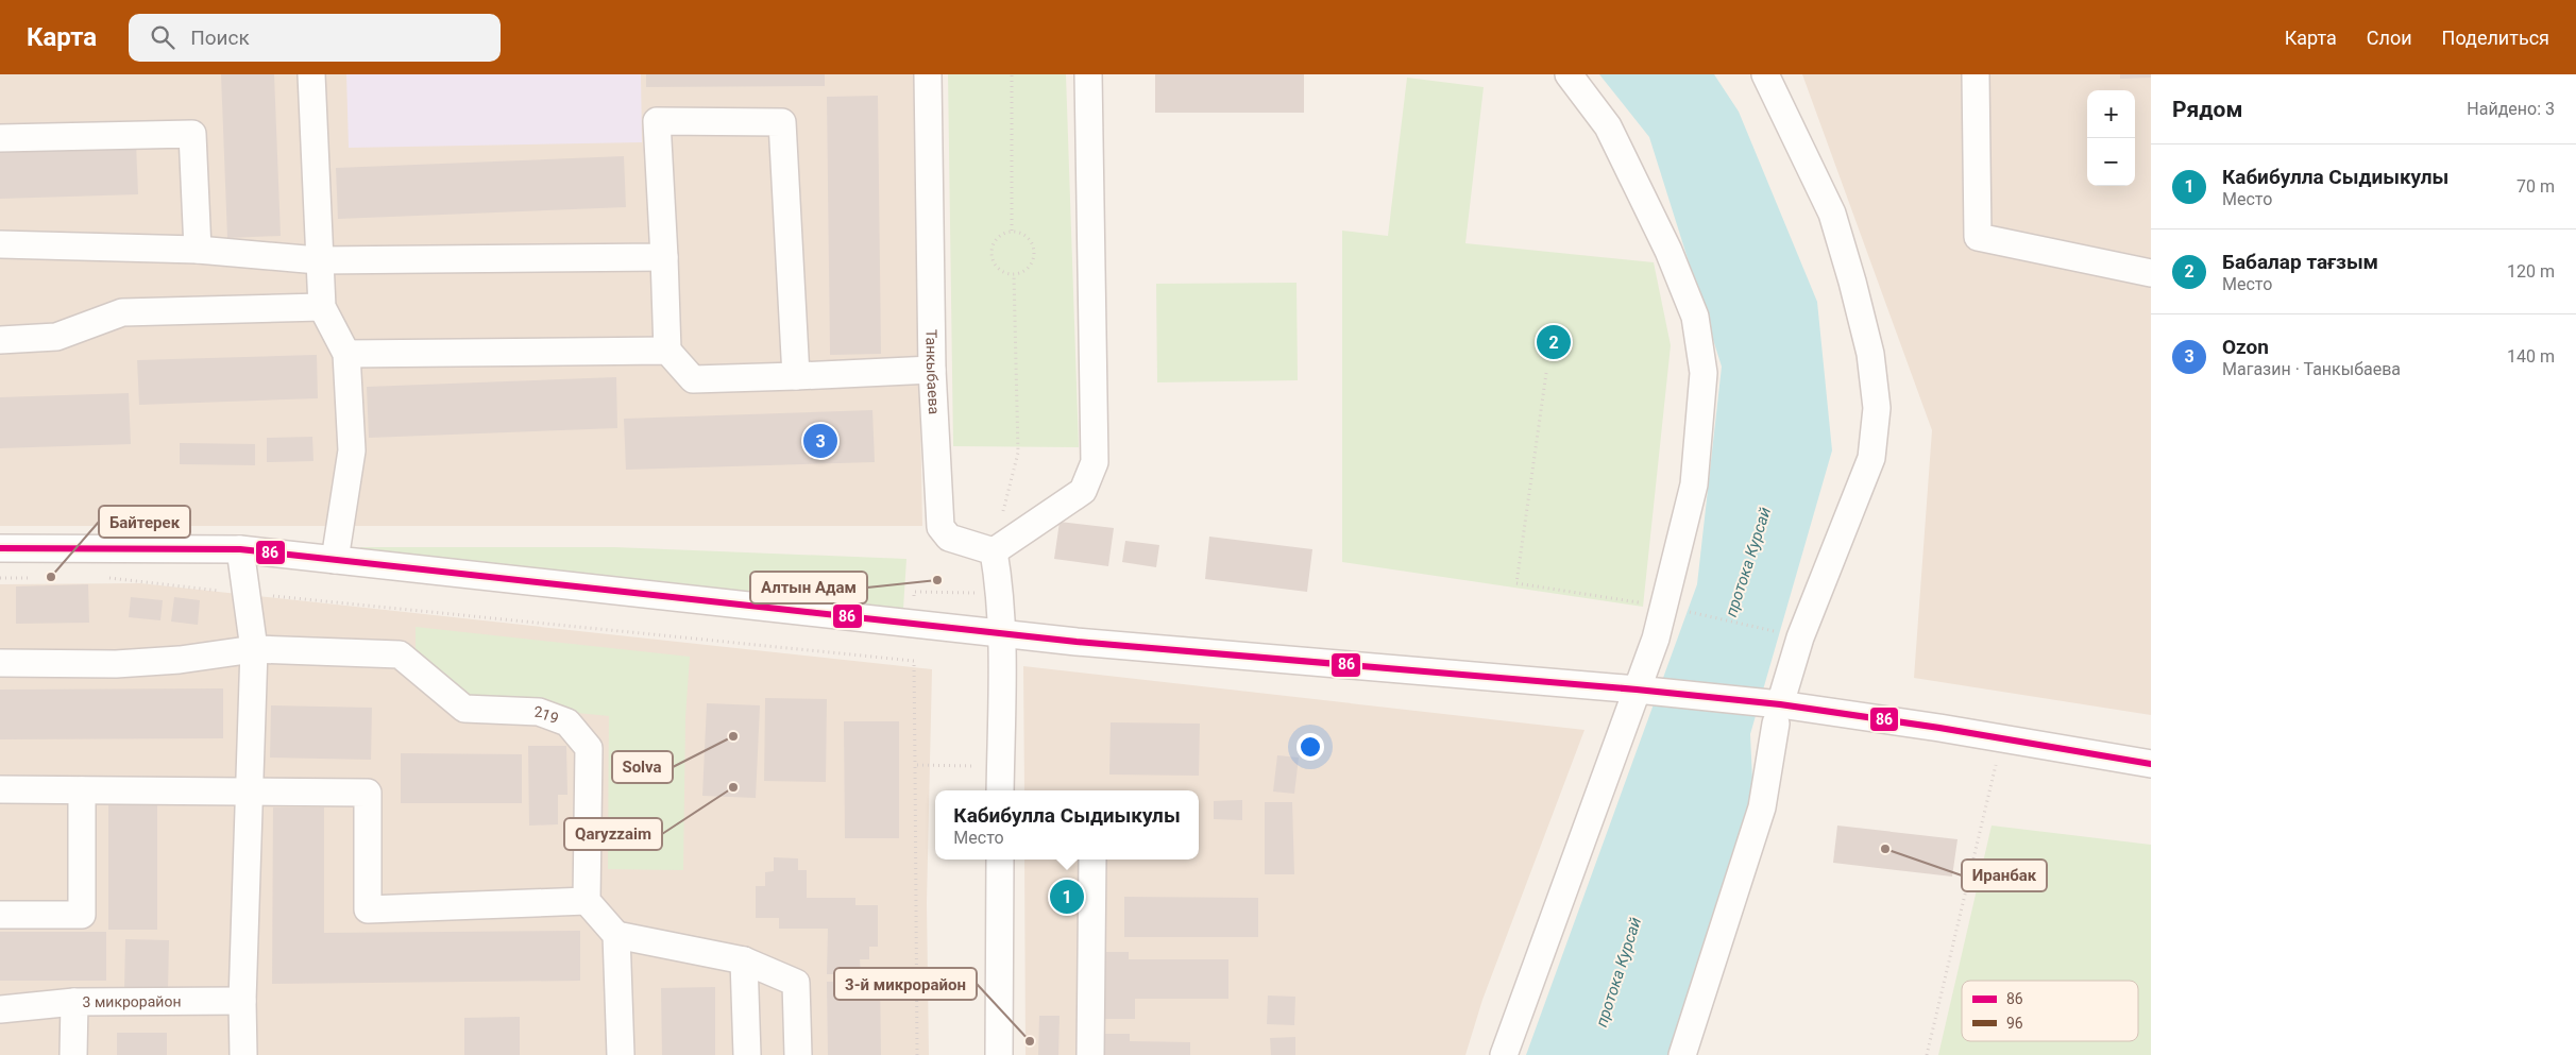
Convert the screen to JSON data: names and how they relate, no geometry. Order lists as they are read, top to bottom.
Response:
{
  "streets": {
    "street": ["Танкыбаева", "219", "3 микрорайон"]
  },
  "water": ["протока Курсай"],
  "places": [
    "Байтерек",
    "Алтын Адам",
    "Solva",
    "Qaryzzaim",
    "Иранбак",
    "3-й микрорайон"
  ],
  "lines": ["transit line 86"],
  "legend": ["86", "96"],
  "page": {
    "header": "Карта",
    "search": "Поиск",
    "nav": ["Карта", "Слои", "Поделиться"],
    "heading": ["Рядом", "Найдено: 3"],
    "map_buttons": ["+", "−"],
    "list": [
      {
        "mark": "1",
        "name": "Кабибулла Сыдиыкулы",
        "note": "Место",
        "value": "70 m"
      },
      {
        "mark": "2",
        "name": "Бабалар тағзым",
        "note": "Место",
        "value": "120 m"
      },
      {
        "mark": "3",
        "name": "Ozon",
        "note": "Магазин · Танкыбаева",
        "value": "140 m"
      }
    ],
    "pins": ["2", "3", "1"],
    "popup": ["Кабибулла Сыдиыкулы", "Место"]
  }
}
